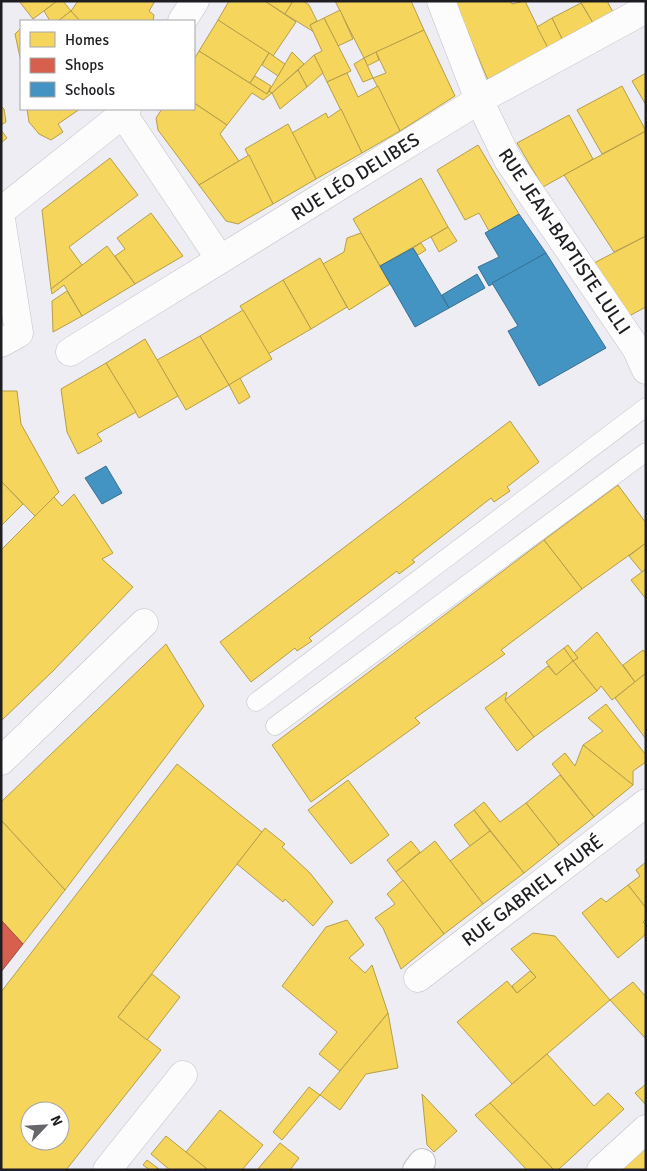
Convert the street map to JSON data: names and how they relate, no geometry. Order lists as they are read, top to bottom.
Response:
{
  "streets": {
    "street": ["RUE LÉO DELIBES", "RUE JEAN-BAPTISTE LULLI", "RUE GABRIEL FAURÉ"]
  },
  "crossings": [
    ["RUE LÉO DELIBES", "RUE JEAN-BAPTISTE LULLI"]
  ],
  "legend": ["Homes", "Shops", "Schools"],
  "north": "top right"
}
